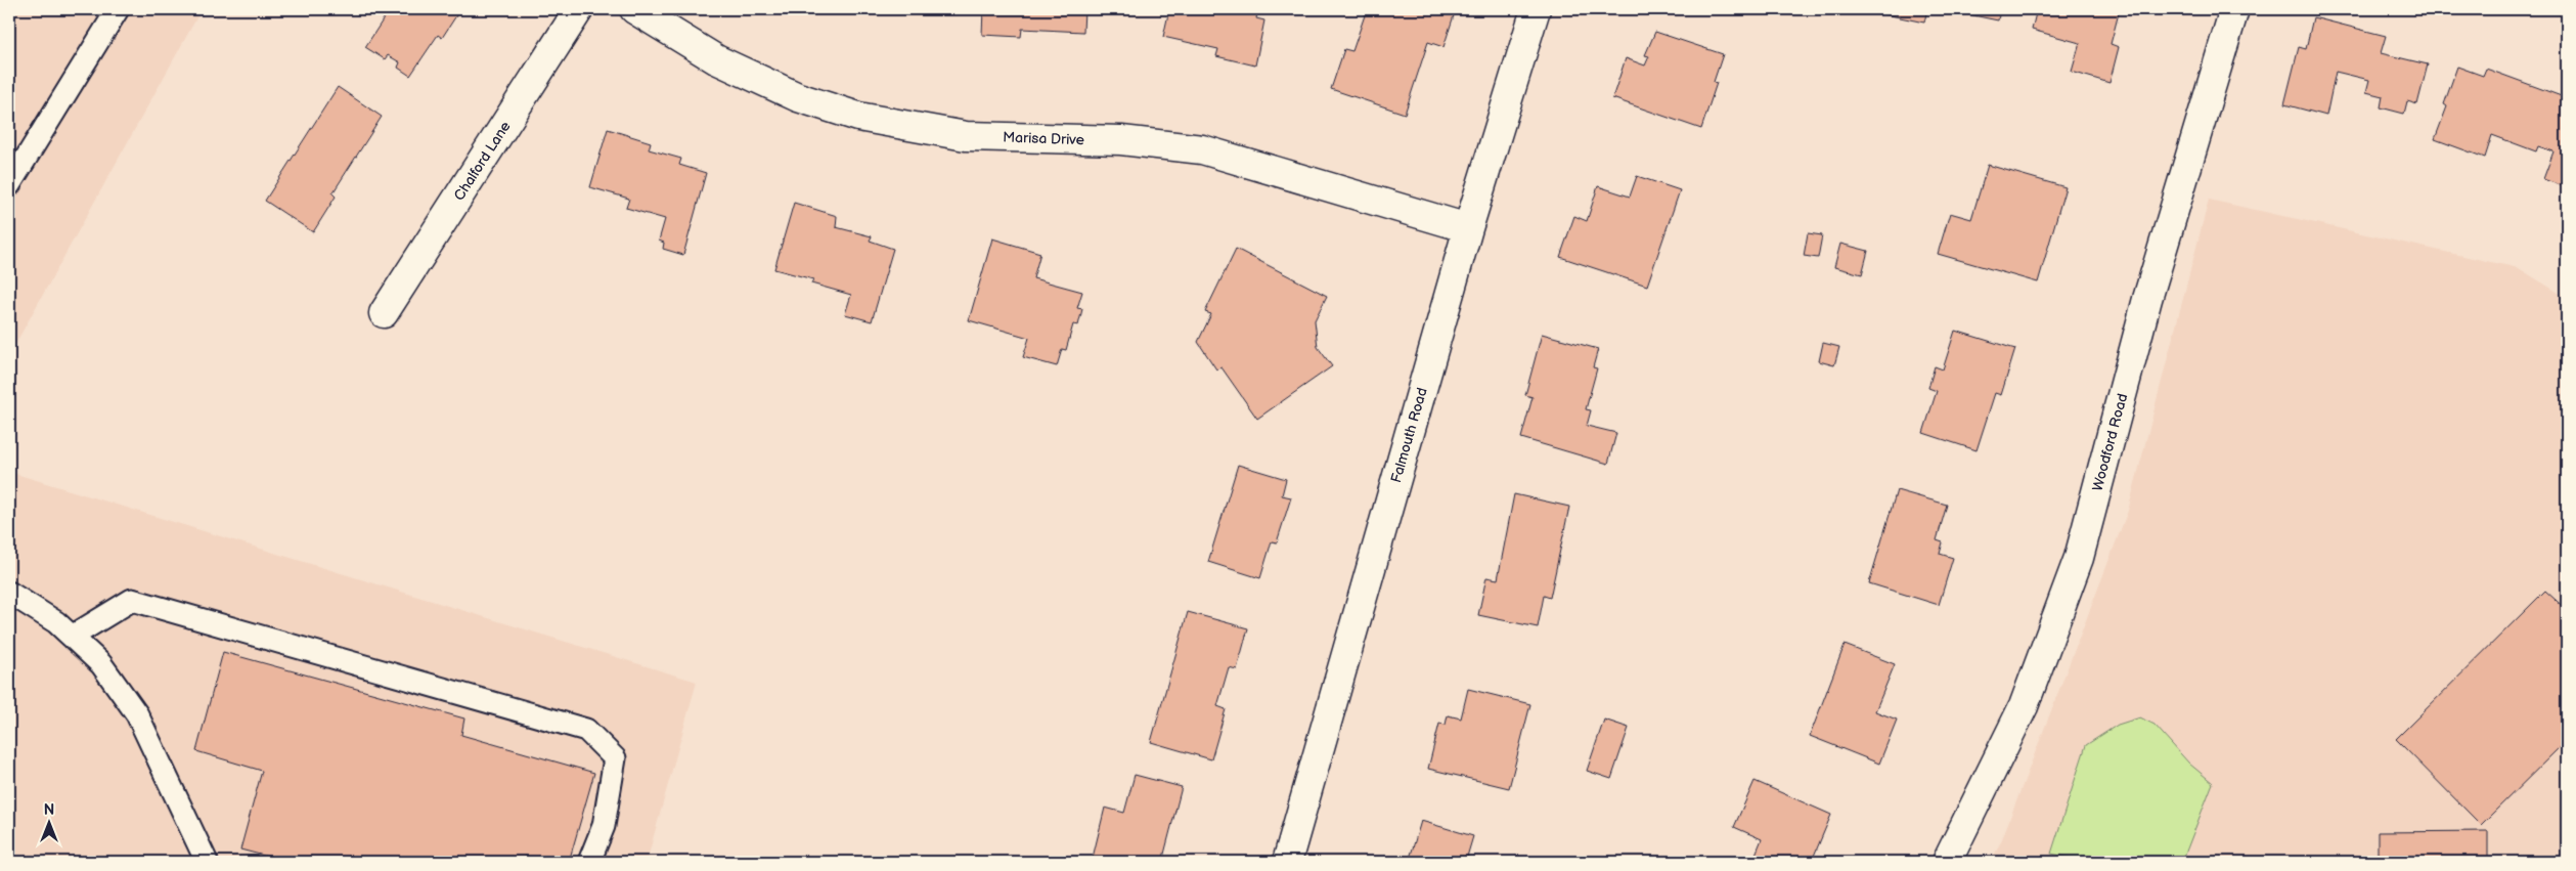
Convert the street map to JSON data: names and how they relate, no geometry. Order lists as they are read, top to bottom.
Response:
{
  "streets": {
    "street": [
      "Marisa Drive",
      "Chalford Lane",
      "Falmouth Road",
      "Woodford Road"
    ]
  },
  "crossings": [
    ["Marisa Drive", "Falmouth Road"]
  ],
  "north": "top"
}
